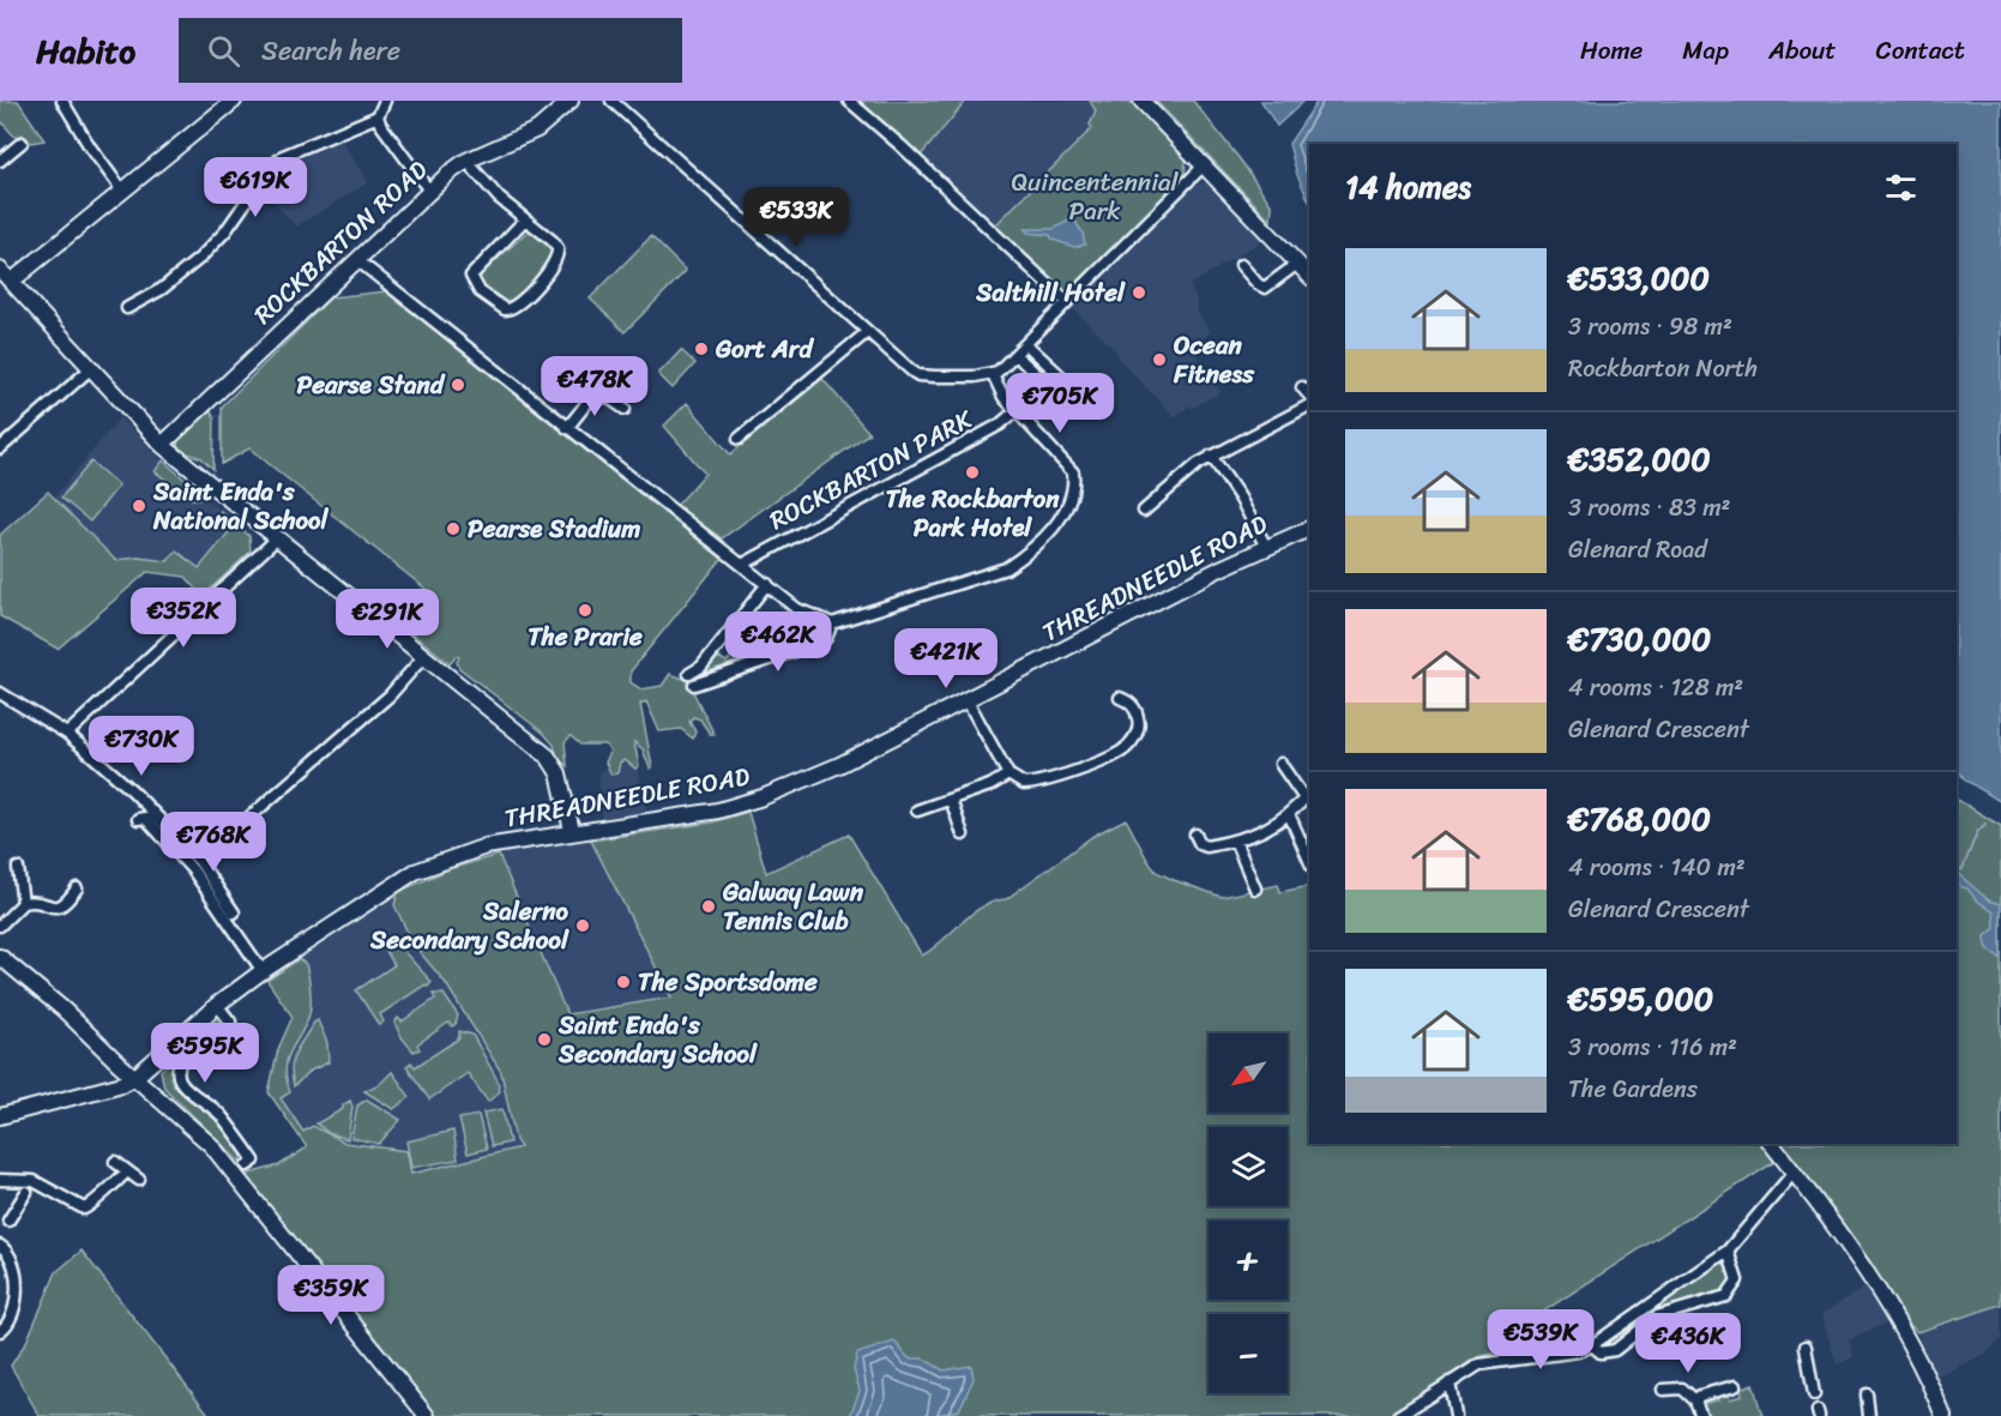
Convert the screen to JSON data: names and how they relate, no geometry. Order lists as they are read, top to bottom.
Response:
{
  "streets": {
    "main road": ["ROCKBARTON ROAD", "THREADNEEDLE ROAD"],
    "street": ["ROCKBARTON PARK"]
  },
  "parks": ["Quincentennial Park"],
  "places": [
    "Salthill Hotel",
    "Gort Ard",
    "Ocean Fitness",
    "Pearse Stand",
    "The Rockbarton Park Hotel",
    "Saint Enda's National School",
    "Pearse Stadium",
    "The Prarie",
    "Galway Lawn Tennis Club",
    "Salerno Secondary School",
    "The Sportsdome",
    "Saint Enda's Secondary School"
  ],
  "north": "bottom left",
  "page": {
    "header": "Habito",
    "search": "Search here",
    "nav": [
      "Home",
      "Map",
      "About",
      "Contact"
    ],
    "heading": "14 homes",
    "price": [
      "€619K",
      "€533K",
      "€478K",
      "€705K",
      "€352K",
      "€291K",
      "€462K",
      "€421K",
      "€730K",
      "€768K",
      "€595K",
      "€359K",
      "€539K",
      "€436K"
    ],
    "list": [
      {
        "name": "€533,000",
        "note": "3 rooms · 98 m² · Rockbarton North"
      },
      {
        "name": "€352,000",
        "note": "3 rooms · 83 m² · Glenard Road"
      },
      {
        "name": "€730,000",
        "note": "4 rooms · 128 m² · Glenard Crescent"
      },
      {
        "name": "€768,000",
        "note": "4 rooms · 140 m² · Glenard Crescent"
      },
      {
        "name": "€595,000",
        "note": "3 rooms · 116 m² · The Gardens"
      }
    ],
    "map_buttons": ["+", "−"]
  }
}
